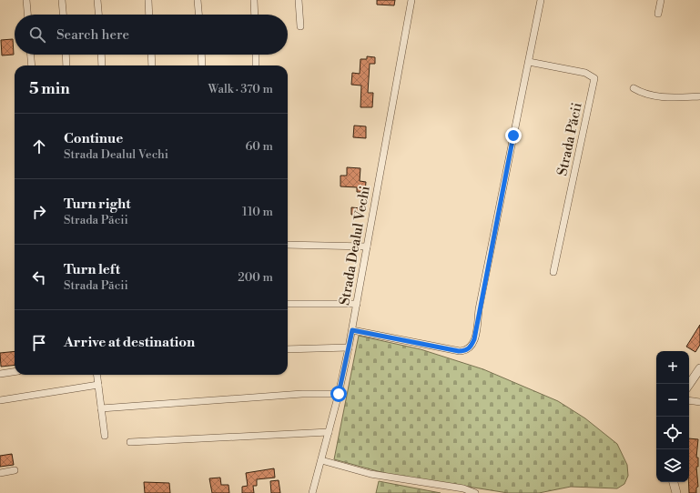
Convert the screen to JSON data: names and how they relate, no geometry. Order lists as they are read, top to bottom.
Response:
{
  "streets": {
    "street": ["Strada Păcii", "Strada Dealul Vechi"]
  },
  "page": {
    "search": "Search here",
    "heading": ["5 min", "Walk · 370 m"],
    "list": [
      ["Continue", "Strada Dealul Vechi", "60 m"],
      ["Turn right", "Strada Păcii", "110 m"],
      ["Turn left", "Strada Păcii", "200 m"],
      "Arrive at destination"
    ],
    "map_buttons": ["+", "−"]
  }
}
